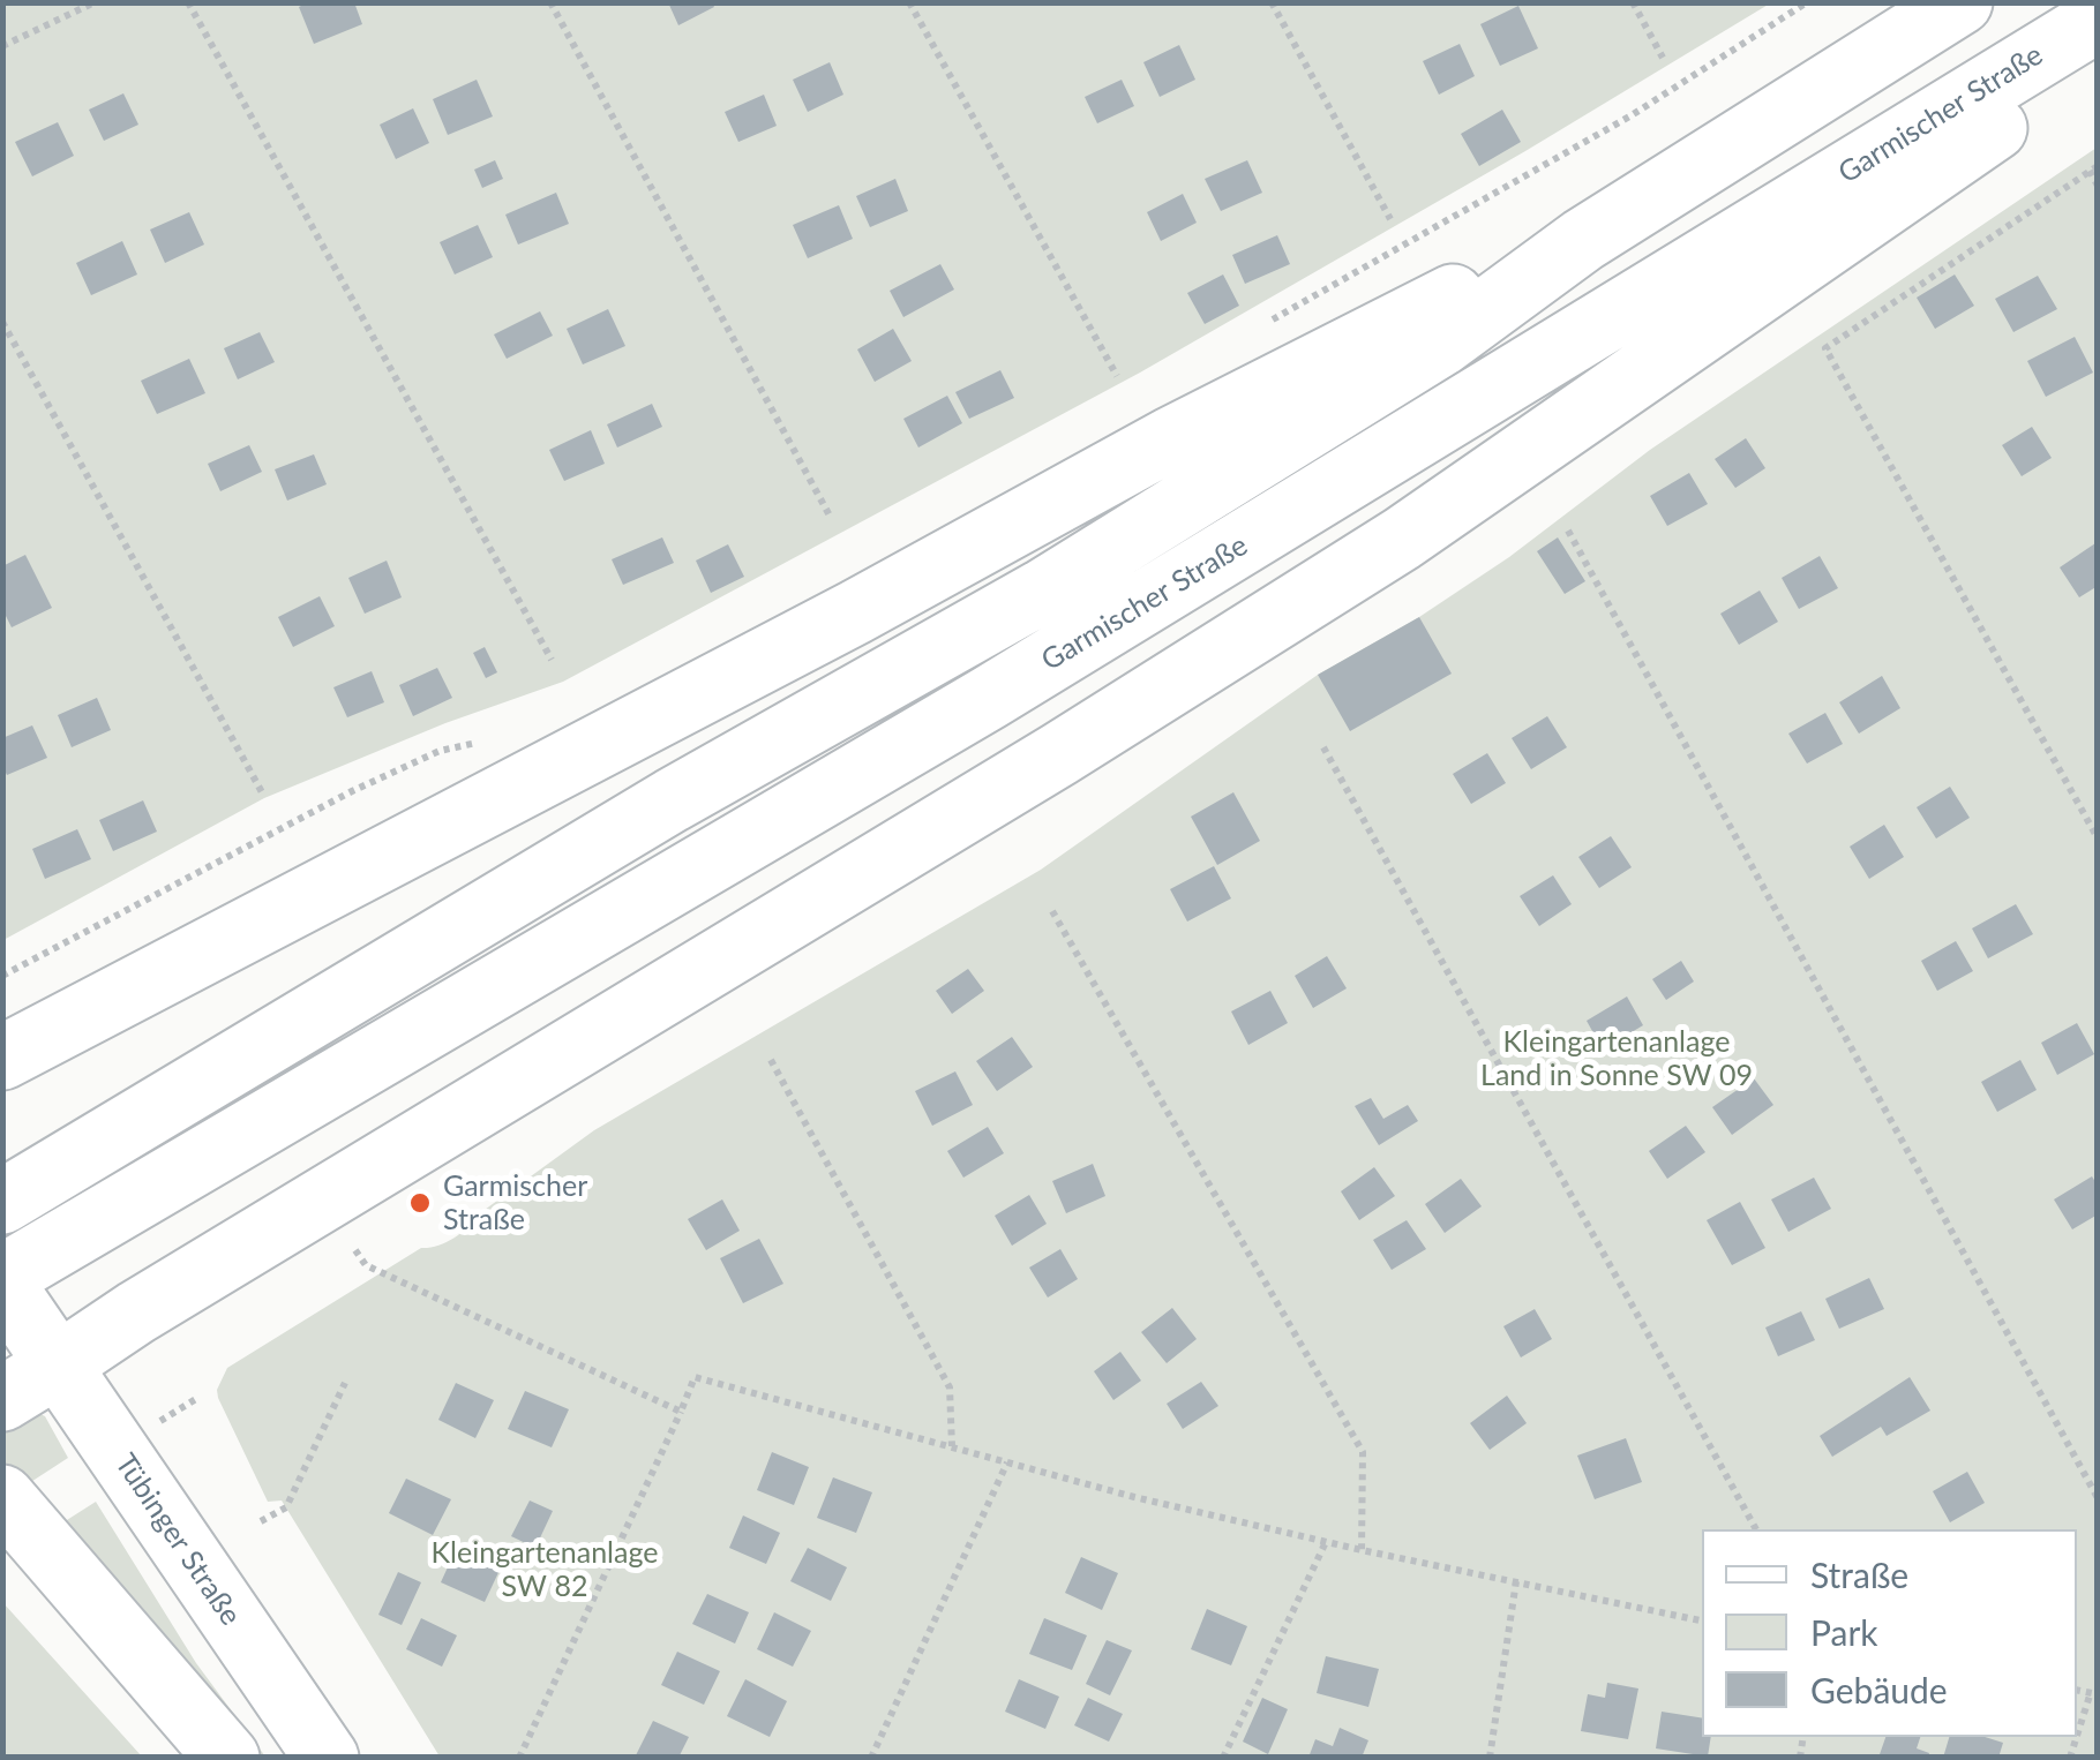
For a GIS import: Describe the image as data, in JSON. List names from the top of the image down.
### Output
{
  "streets": {
    "main road": ["Garmischer Straße", "Tübinger Straße"]
  },
  "crossings": [
    ["Garmischer Straße", "Tübinger Straße"]
  ],
  "parks": ["Kleingartenanlage Land in Sonne SW 09", "Kleingartenanlage SW 82"],
  "places": ["Garmischer Straße"],
  "legend": ["Straße", "Park", "Gebäude"]
}
